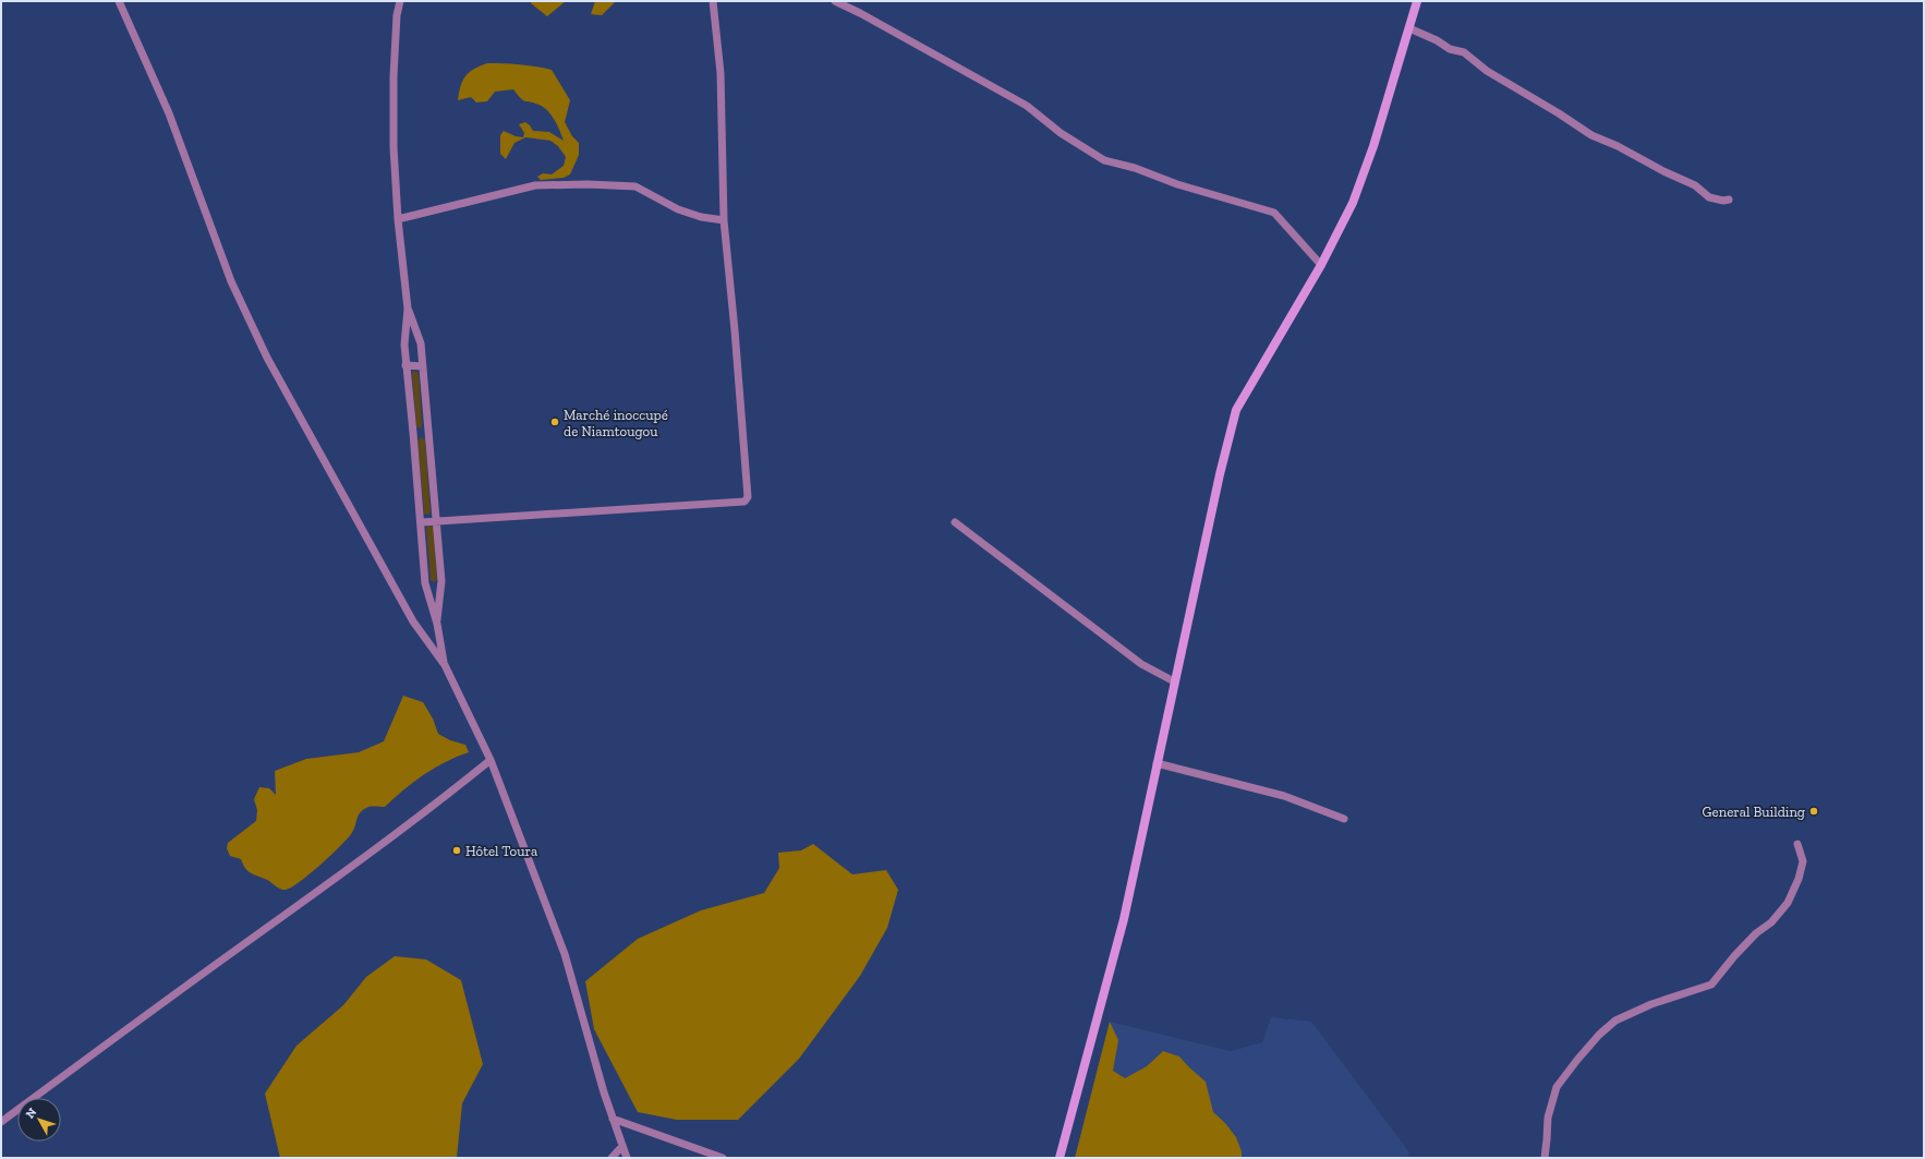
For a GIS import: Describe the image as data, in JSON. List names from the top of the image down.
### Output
{
  "places": ["Marché inoccupé de Niamtougou", "General Building", "Hôtel Toura"],
  "north": "top left"
}
